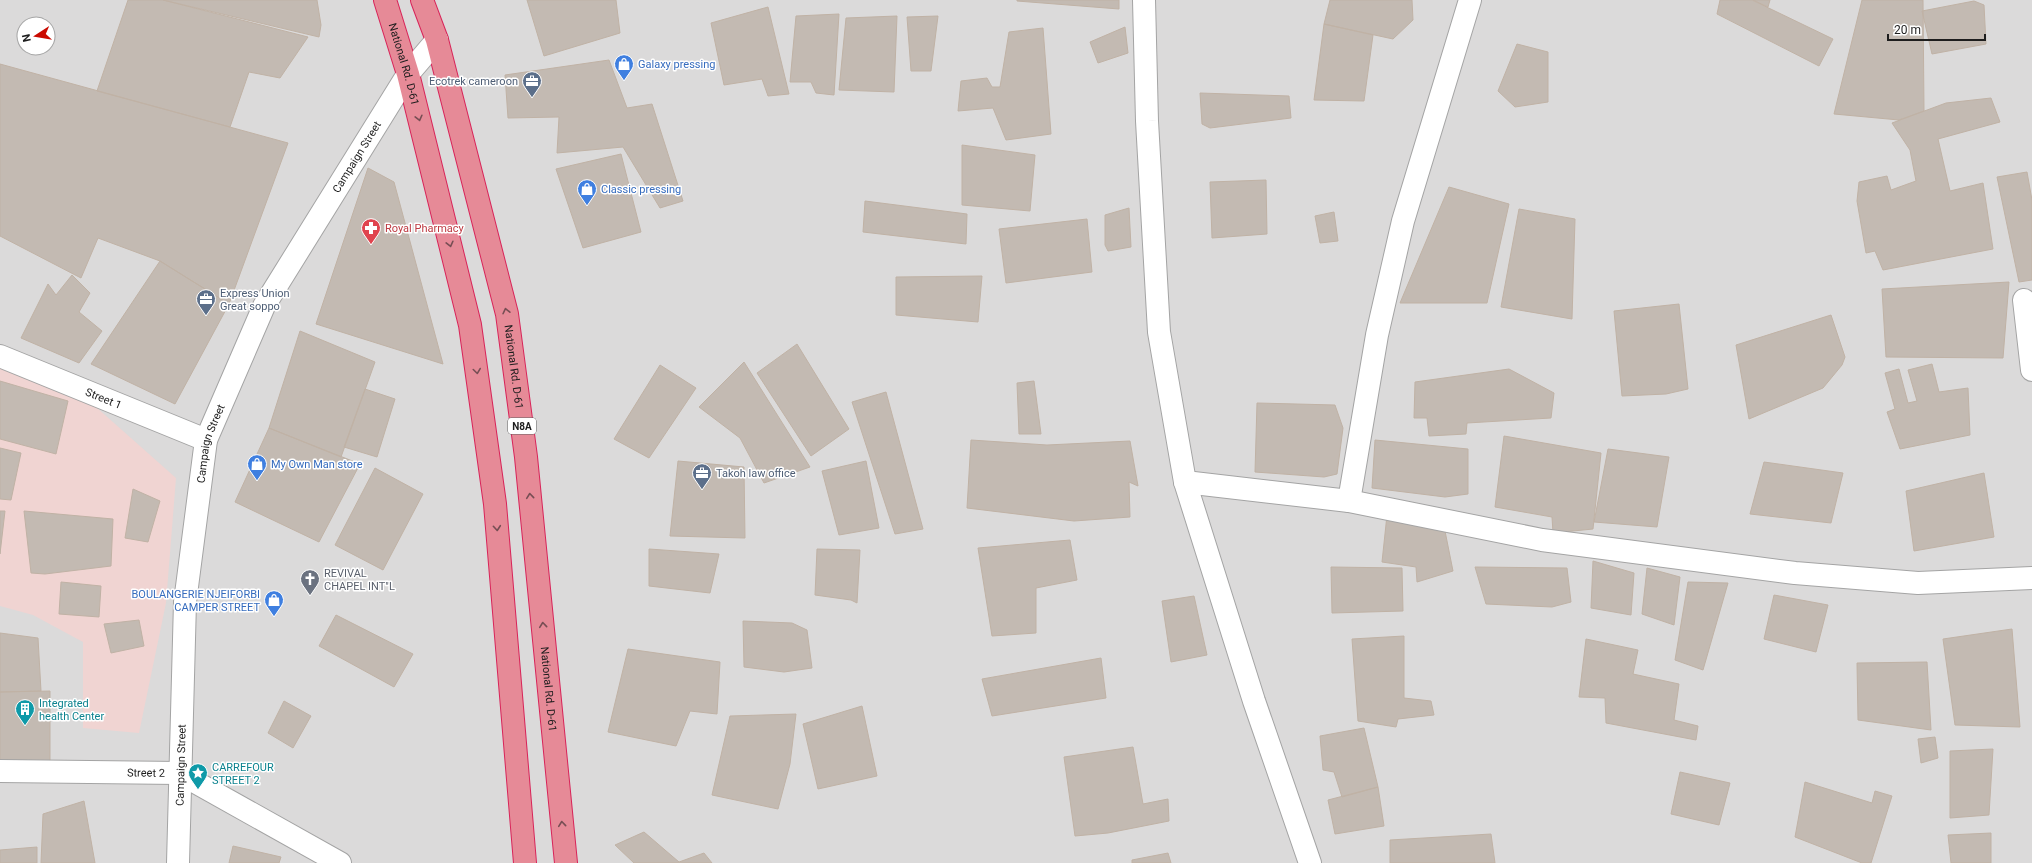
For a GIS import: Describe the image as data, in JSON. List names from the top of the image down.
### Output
{
  "streets": {
    "highway": ["National Rd. D-61", "N8A"],
    "street": ["Campaign Street", "Street 1", "Street 2"]
  },
  "crossings": [
    ["National Rd. D-61", "Campaign Street"],
    ["Campaign Street", "Street 1"],
    ["Campaign Street", "Street 2"]
  ],
  "places": {
    "shop": [
      "Galaxy pressing",
      "Classic pressing",
      "My Own Man store",
      "BOULANGERIE NJEIFORBI CAMPER STREET"
    ],
    "office": ["Ecotrek cameroon", "Express Union Great soppo", "Takoh law office"],
    "pharmacy": ["Royal Pharmacy"],
    "church": ["REVIVAL CHAPEL INT\"L"],
    "building": ["Integrated health Center"],
    "place": ["CARREFOUR STREET 2"]
  },
  "scale_bar": "20 m",
  "north": "left"
}
